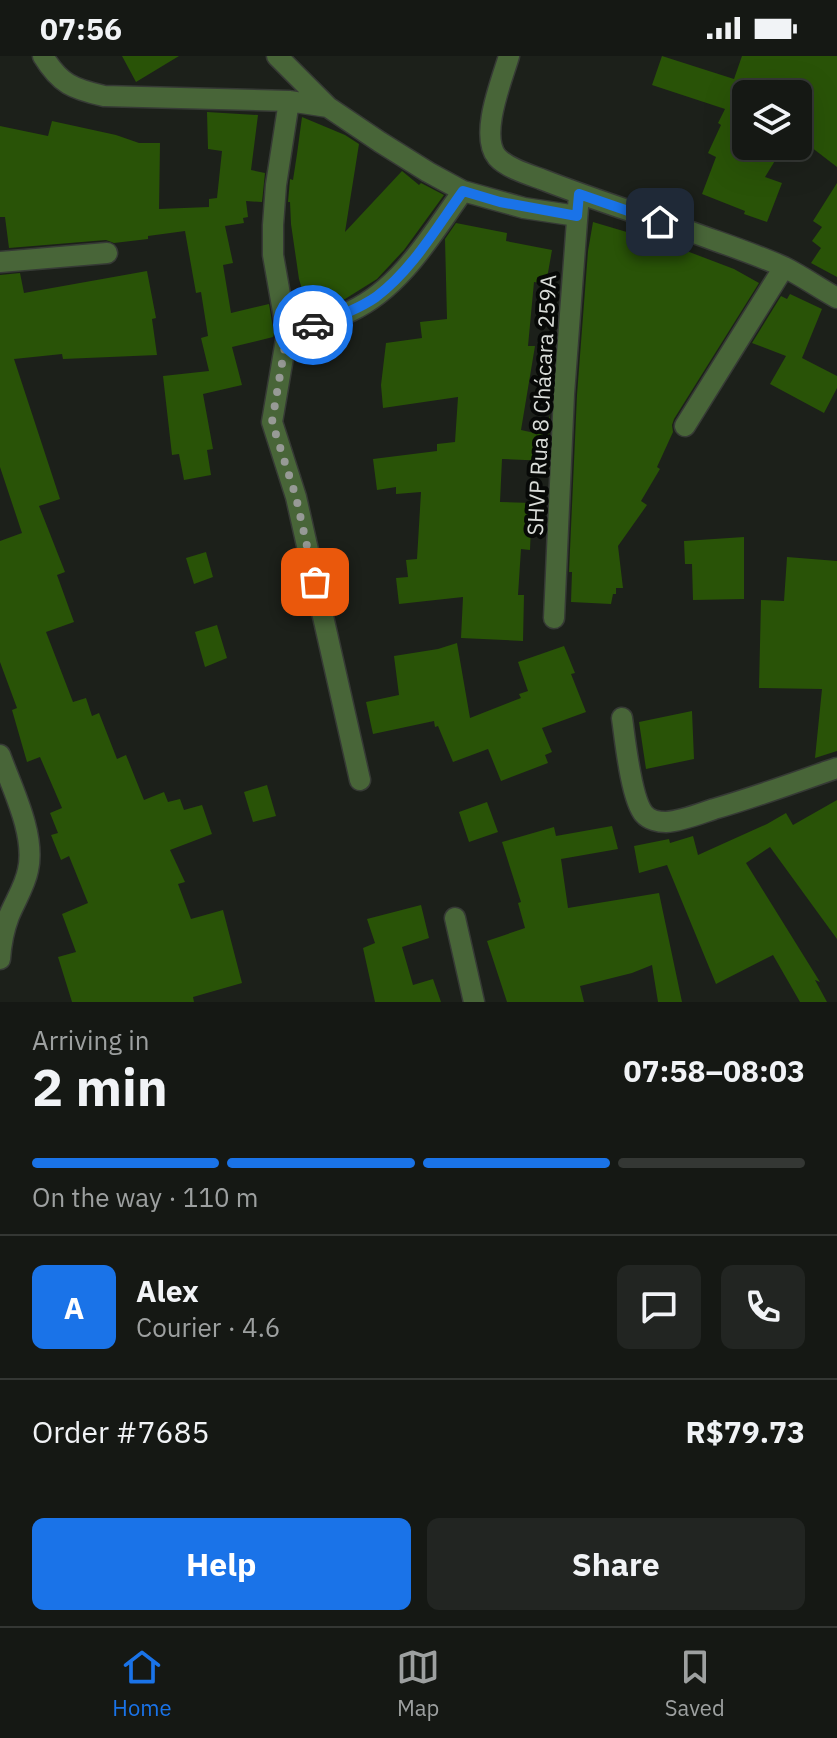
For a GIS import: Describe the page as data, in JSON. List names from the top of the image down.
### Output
{
  "streets": {
    "street": ["SHVP Rua 8 Chácara 259A"]
  },
  "page": {
    "status": "07:56",
    "heading": ["2 min", "Arriving in", "07:58–08:03"],
    "panel": [
      "Alex",
      "Courier · 4.6",
      "Order #7685",
      "R$79.73"
    ],
    "bar": "On the way · 110 m",
    "round": "A",
    "buttons": ["Help", "Share"],
    "tabs": ["Home", "Map", "Saved"]
  }
}
